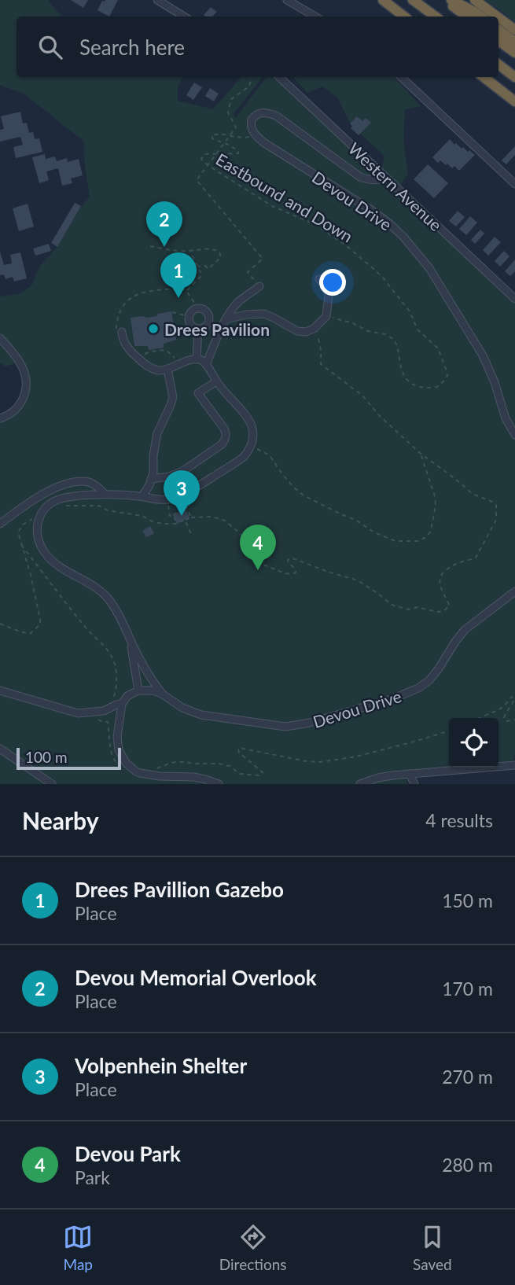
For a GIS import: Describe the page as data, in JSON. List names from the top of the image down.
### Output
{
  "streets": {
    "street": ["Western Avenue", "Devou Drive"],
    "path": ["Eastbound and Down"]
  },
  "crossings": [
    ["Western Avenue", "Devou Drive"],
    ["Eastbound and Down", "Devou Drive"]
  ],
  "places": ["Drees Pavilion"],
  "scale_bar": "100 m",
  "page": {
    "search": "Search here",
    "pins": [
      "2",
      "1",
      "3",
      "4"
    ],
    "scale": "100 m",
    "heading": ["Nearby", "4 results"],
    "list": [
      {
        "mark": "1",
        "name": "Drees Pavillion Gazebo",
        "note": "Place",
        "value": "150 m"
      },
      {
        "mark": "2",
        "name": "Devou Memorial Overlook",
        "note": "Place",
        "value": "170 m"
      },
      {
        "mark": "3",
        "name": "Volpenhein Shelter",
        "note": "Place",
        "value": "270 m"
      },
      {
        "mark": "4",
        "name": "Devou Park",
        "note": "Park",
        "value": "280 m"
      }
    ],
    "nav": ["Map", "Directions", "Saved"]
  }
}
